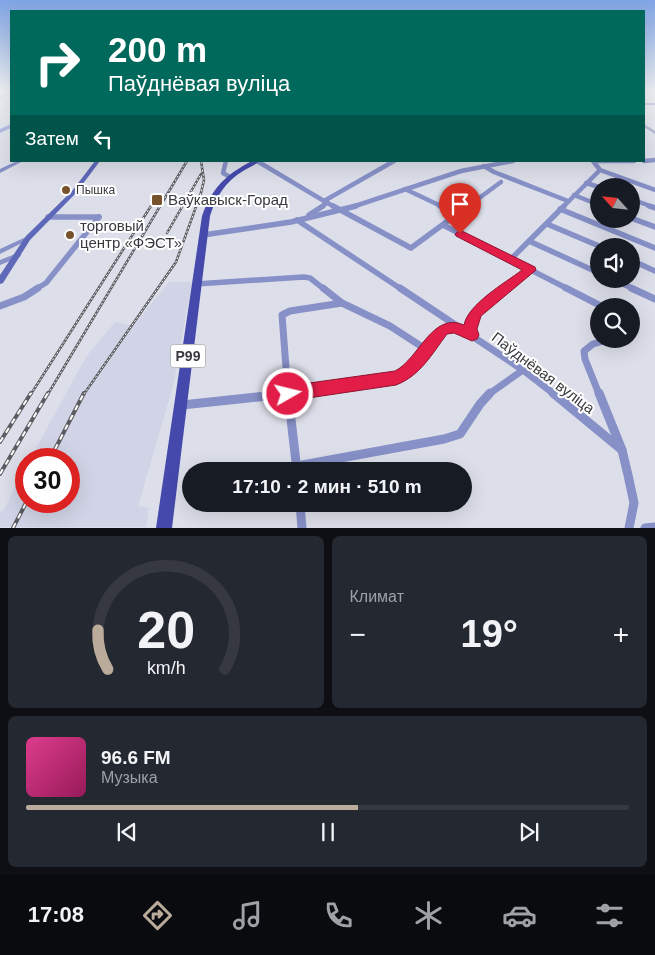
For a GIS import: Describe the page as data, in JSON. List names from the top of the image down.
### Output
{
  "streets": {
    "main road": ["Р99"],
    "street": ["Паўднёвая вуліца"]
  },
  "places": {
    "other": ["Пышка", "торговый центр «ФЭСТ»"],
    "transit": ["Ваўкавыск-Горад"]
  },
  "north": "top left",
  "page": {
    "turn": ["200 m", "Паўднёвая вуліца"],
    "then": "Затем",
    "limit": "30",
    "trip": "17:10 · 2 мин · 510 m",
    "tile": "Климат",
    "heat": ["−", "19°", "+"],
    "song": ["96.6 FM", "Музыка"],
    "tabs": "17:08",
    "gauge": ["20", "km/h"]
  }
}
